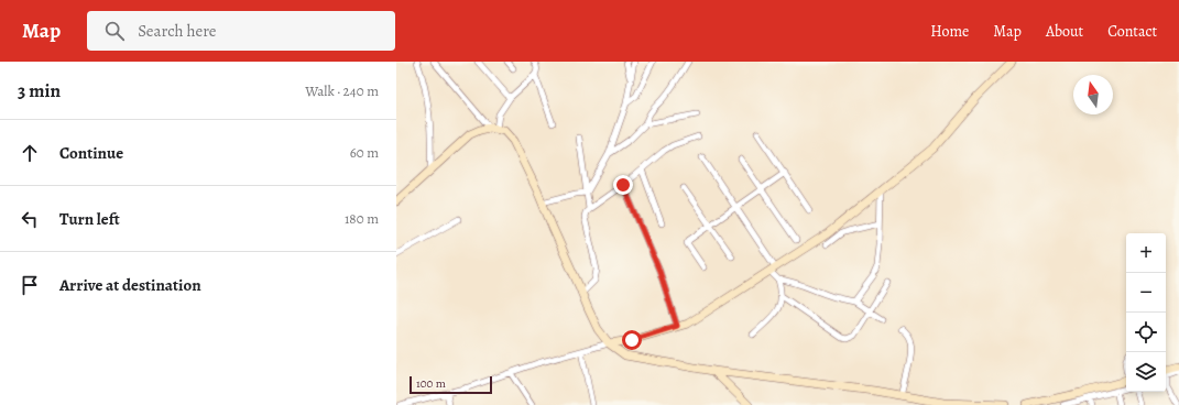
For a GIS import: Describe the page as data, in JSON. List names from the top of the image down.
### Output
{
  "scale_bar": "100 m",
  "north": "top",
  "page": {
    "header": "Map",
    "search": "Search here",
    "nav": [
      "Home",
      "Map",
      "About",
      "Contact"
    ],
    "heading": ["3 min", "Walk · 240 m"],
    "list": [
      ["Continue", "60 m"],
      ["Turn left", "180 m"],
      "Arrive at destination"
    ],
    "map_buttons": ["+", "−"],
    "scale": "100 m"
  }
}
